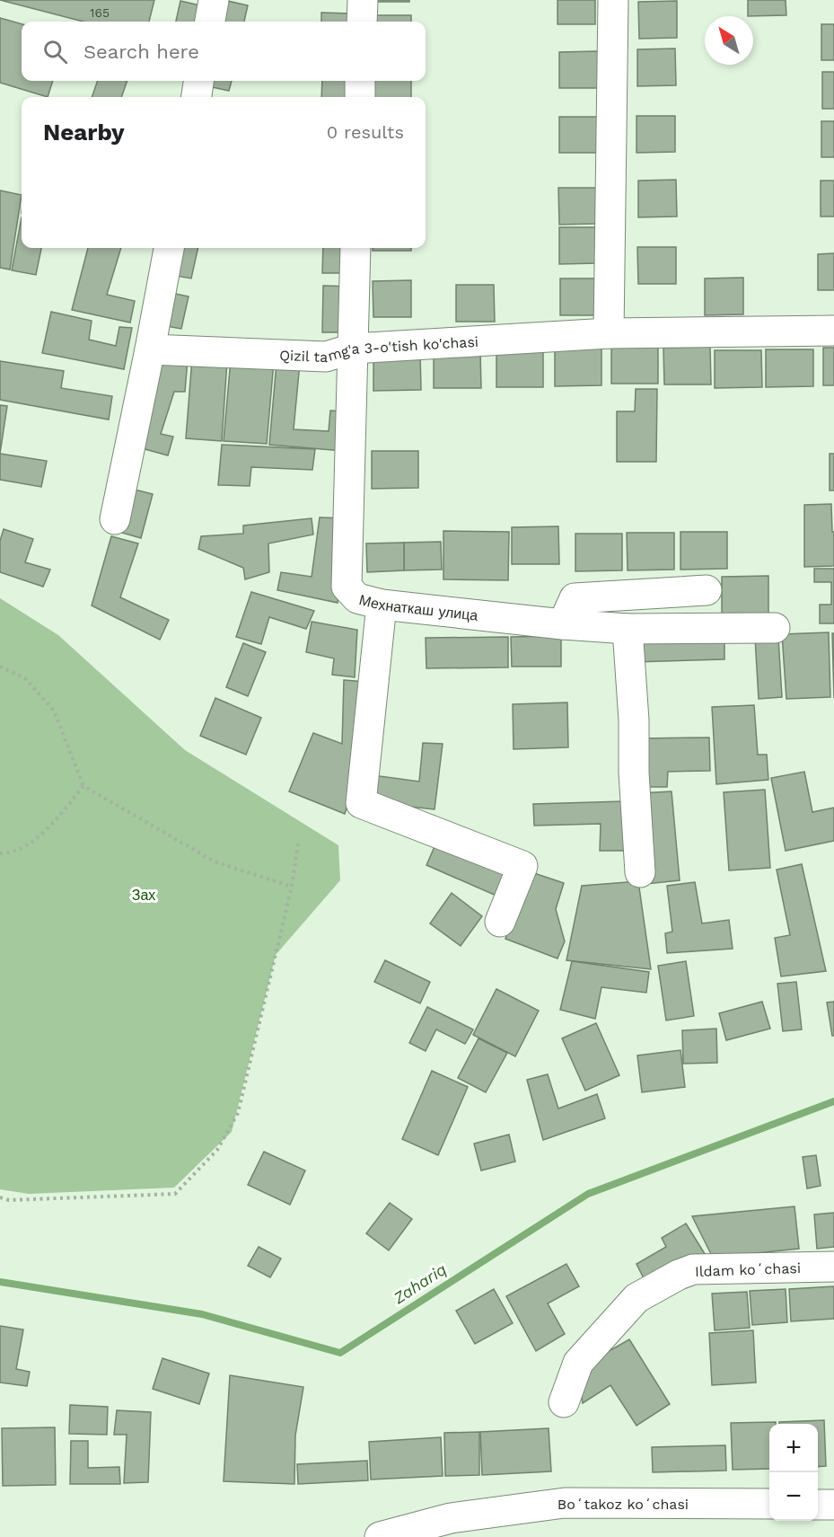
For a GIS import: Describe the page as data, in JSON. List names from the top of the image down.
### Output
{
  "streets": {
    "street": [
      "Qizil tamg'a 3-o'tish ko'chasi",
      "Мехнаткаш улица",
      "Ildam koʻchasi",
      "Boʻtakoz koʻchasi"
    ]
  },
  "crossings": [
    ["Qizil tamg'a 3-o'tish ko'chasi", "Мехнаткаш улица"]
  ],
  "water": ["Zahariq"],
  "parks": ["Зах"],
  "house_numbers": ["165"],
  "north": "top left",
  "page": {
    "search": "Search here",
    "heading": ["Nearby", "0 results"],
    "map_buttons": ["+", "−"]
  }
}
